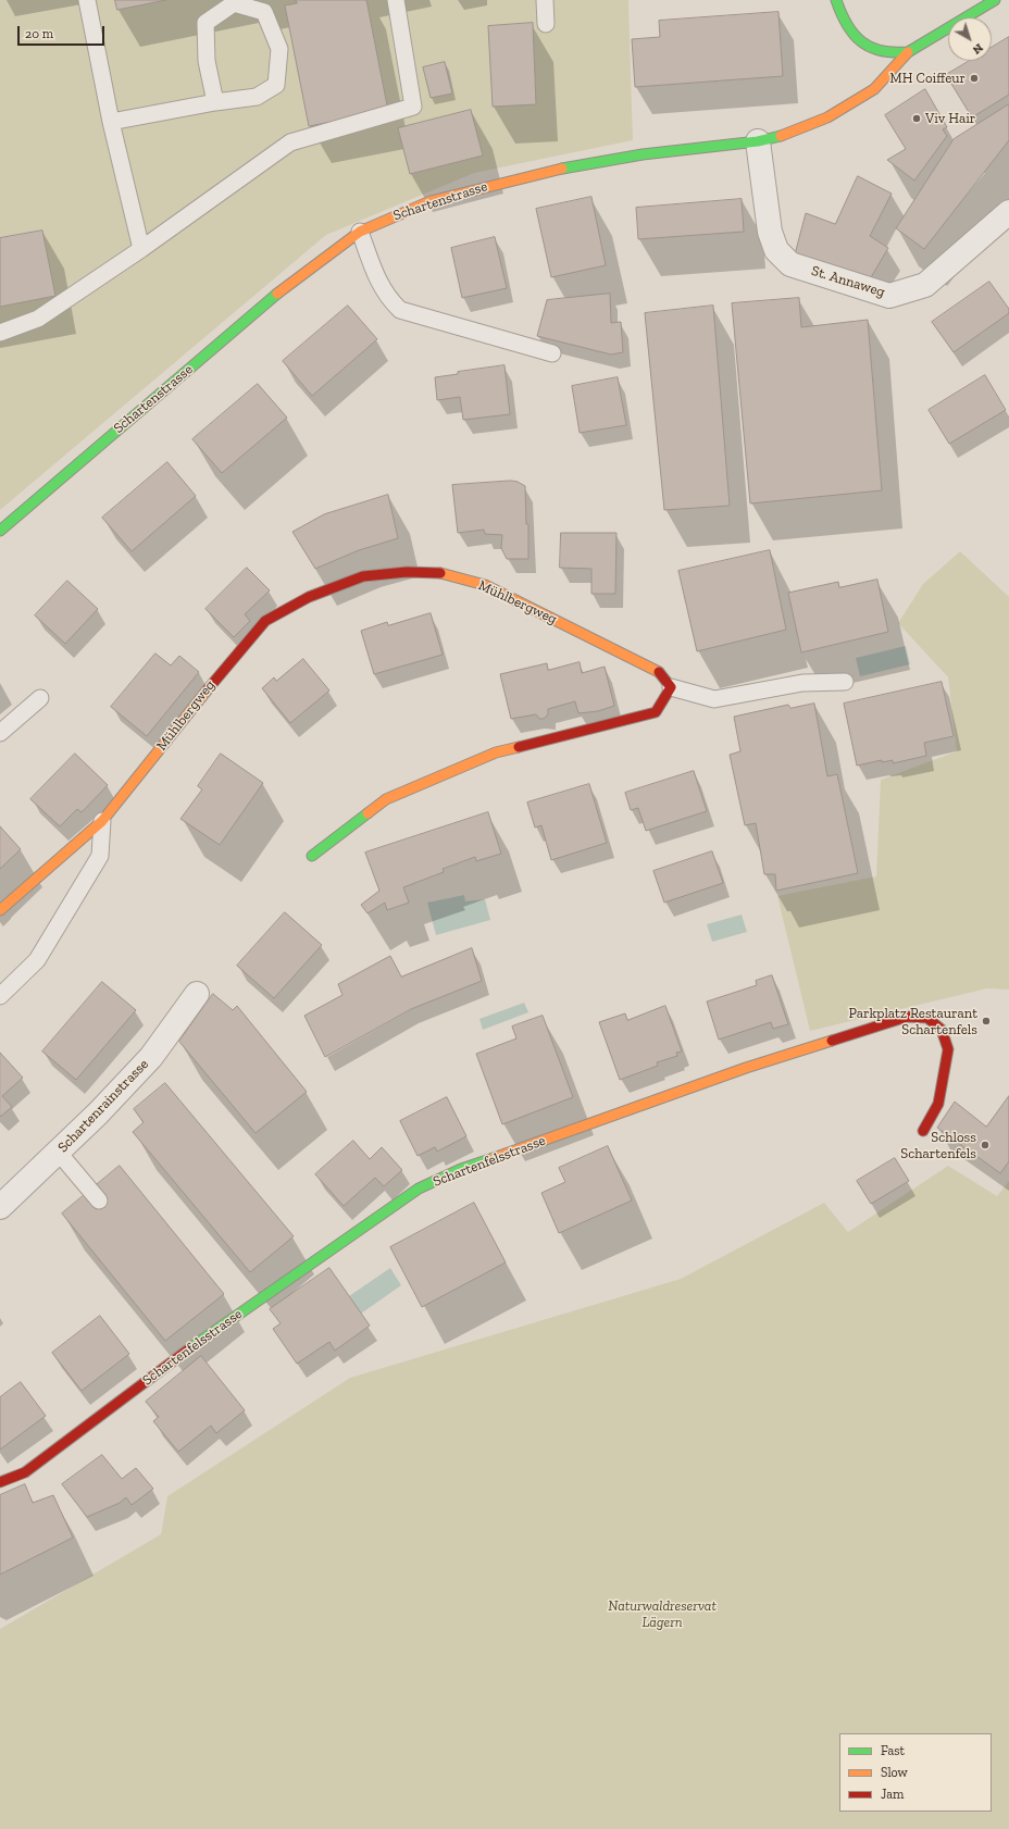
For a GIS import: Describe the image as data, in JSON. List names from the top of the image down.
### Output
{
  "streets": {
    "street": [
      "Schartenstrasse",
      "St. Annaweg",
      "Mühlbergweg",
      "Schartenrainstrasse",
      "Schartenfelsstrasse"
    ]
  },
  "crossings": [
    ["Schartenstrasse", "St. Annaweg"]
  ],
  "parks": ["Naturwaldreservat Lägern"],
  "places": [
    "MH Coiffeur",
    "Viv Hair",
    "Parkplatz Restaurant Schartenfels",
    "Schloss Schartenfels"
  ],
  "legend": ["Fast", "Slow", "Jam"],
  "scale_bar": "20 m",
  "north": "bottom right"
}
